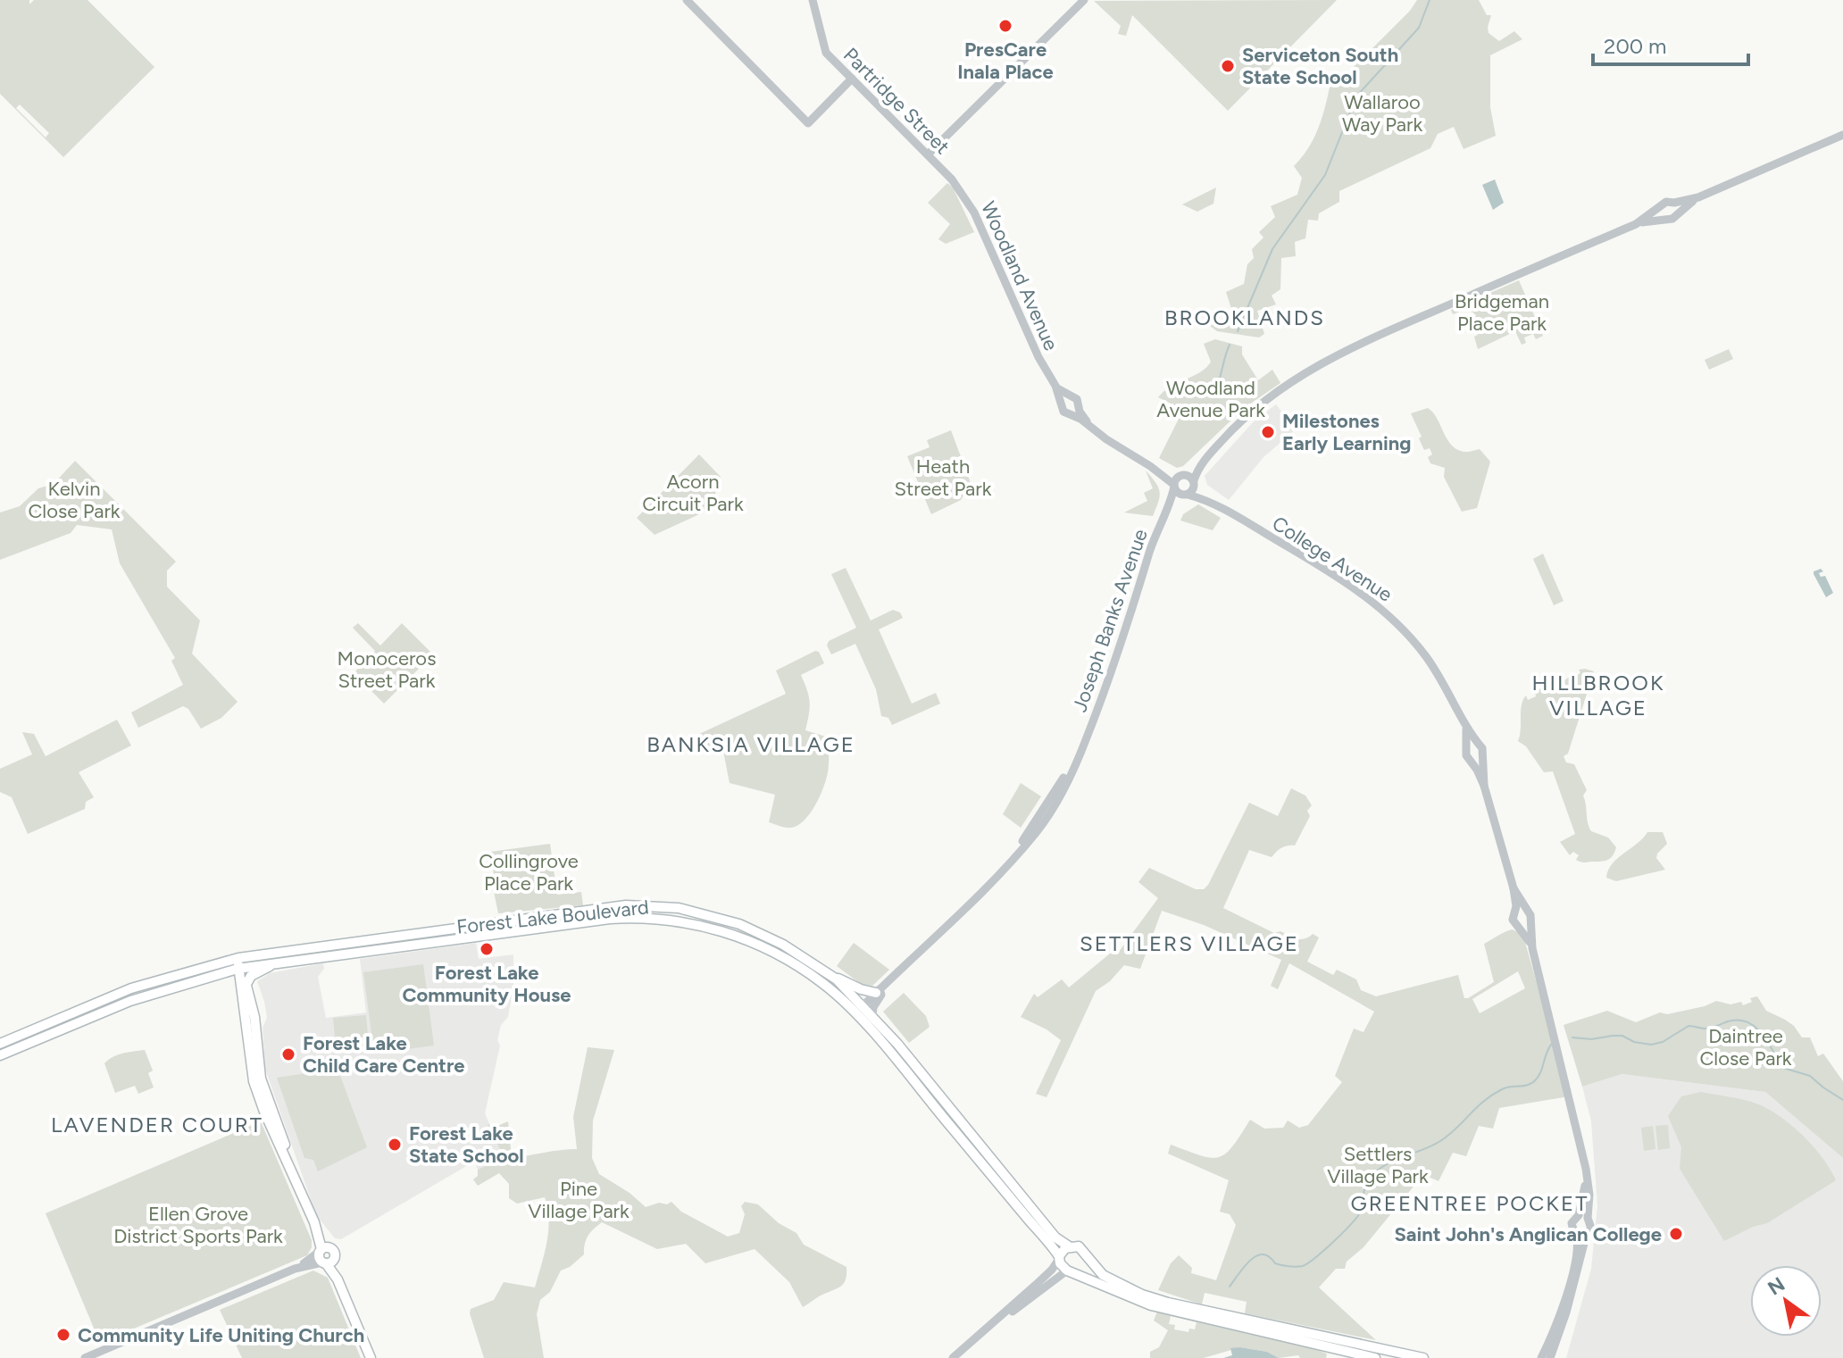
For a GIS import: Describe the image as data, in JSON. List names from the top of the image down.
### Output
{
  "streets": {
    "main road": ["Forest Lake Boulevard"],
    "street": [
      "Partridge Street",
      "Woodland Avenue",
      "College Avenue",
      "Joseph Banks Avenue"
    ]
  },
  "crossings": [
    ["Partridge Street", "Woodland Avenue"],
    ["Woodland Avenue", "College Avenue"],
    ["Woodland Avenue", "Joseph Banks Avenue"],
    ["College Avenue", "Joseph Banks Avenue"],
    ["Joseph Banks Avenue", "Forest Lake Boulevard"]
  ],
  "districts": [
    "BROOKLANDS",
    "HILLBROOK VILLAGE",
    "BANKSIA VILLAGE",
    "SETTLERS VILLAGE",
    "LAVENDER COURT",
    "GREENTREE POCKET"
  ],
  "parks": [
    "Wallaroo Way Park",
    "Bridgeman Place Park",
    "Woodland Avenue Park",
    "Heath Street Park",
    "Acorn Circuit Park",
    "Kelvin Close Park",
    "Monoceros Street Park",
    "Collingrove Place Park",
    "Daintree Close Park",
    "Settlers Village Park",
    "Pine Village Park",
    "Ellen Grove District Sports Park"
  ],
  "places": [
    "PresCare Inala Place",
    "Serviceton South State School",
    "Milestones Early Learning",
    "Forest Lake Community House",
    "Forest Lake Child Care Centre",
    "Forest Lake State School",
    "Saint John's Anglican College",
    "Community Life Uniting Church"
  ],
  "scale_bar": "200 m",
  "north": "top left"
}
